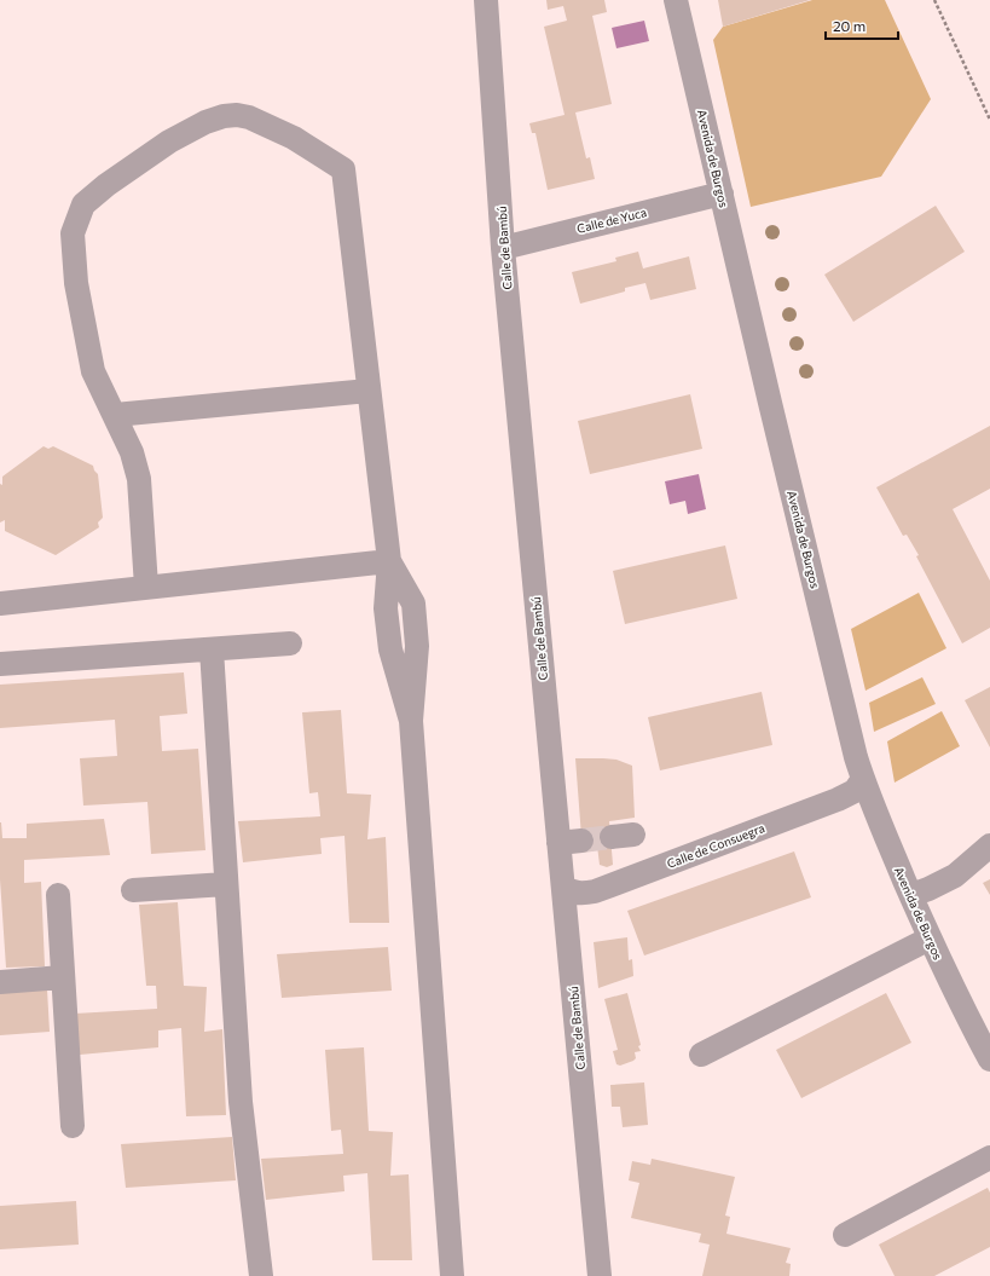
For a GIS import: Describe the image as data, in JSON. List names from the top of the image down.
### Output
{
  "streets": {
    "street": [
      "Avenida de Burgos",
      "Calle de Yuca",
      "Calle de Bambú",
      "Calle de Consuegra"
    ]
  },
  "crossings": [
    ["Avenida de Burgos", "Calle de Yuca"],
    ["Avenida de Burgos", "Calle de Consuegra"],
    ["Calle de Yuca", "Calle de Bambú"],
    ["Calle de Bambú", "Calle de Consuegra"]
  ],
  "scale_bar": "20 m"
}
